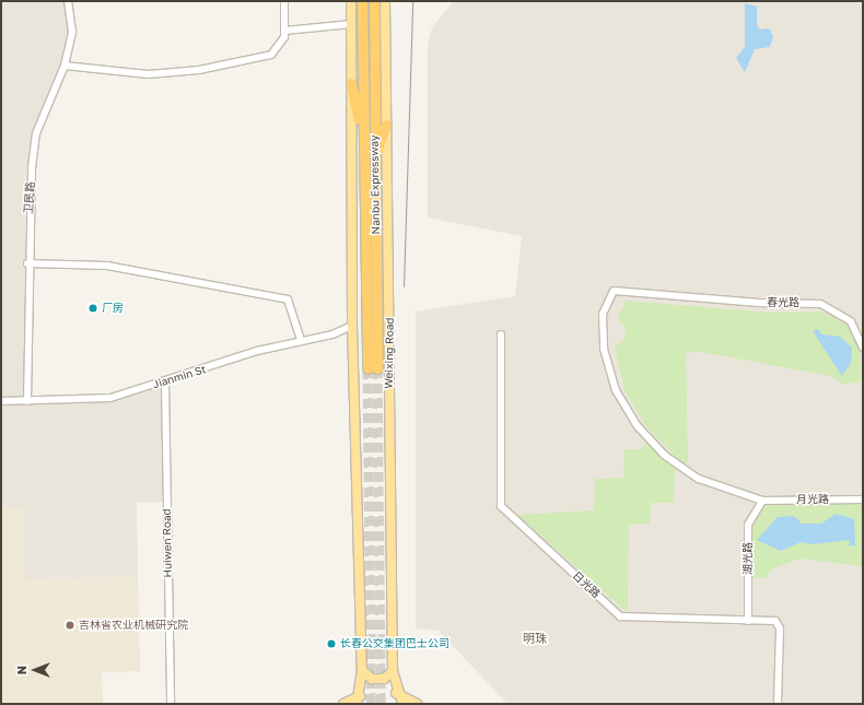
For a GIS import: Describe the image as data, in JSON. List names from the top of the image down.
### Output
{
  "streets": {
    "highway": ["Nanbu Expressway"],
    "main road": ["Weixing Road"],
    "street": [
      "卫民路",
      "春光路",
      "Jianmin St",
      "月光路",
      "Huiwen Road",
      "湖光路",
      "日光路"
    ]
  },
  "crossings": [
    ["卫民路", "Jianmin St"],
    ["春光路", "月光路"],
    ["春光路", "湖光路"],
    ["Jianmin St", "Huiwen Road"],
    ["月光路", "湖光路"],
    ["湖光路", "日光路"]
  ],
  "districts": ["明珠"],
  "places": ["厂房", "吉林省农业机械研究院", "长春公交集团巴士公司"],
  "north": "left"
}
